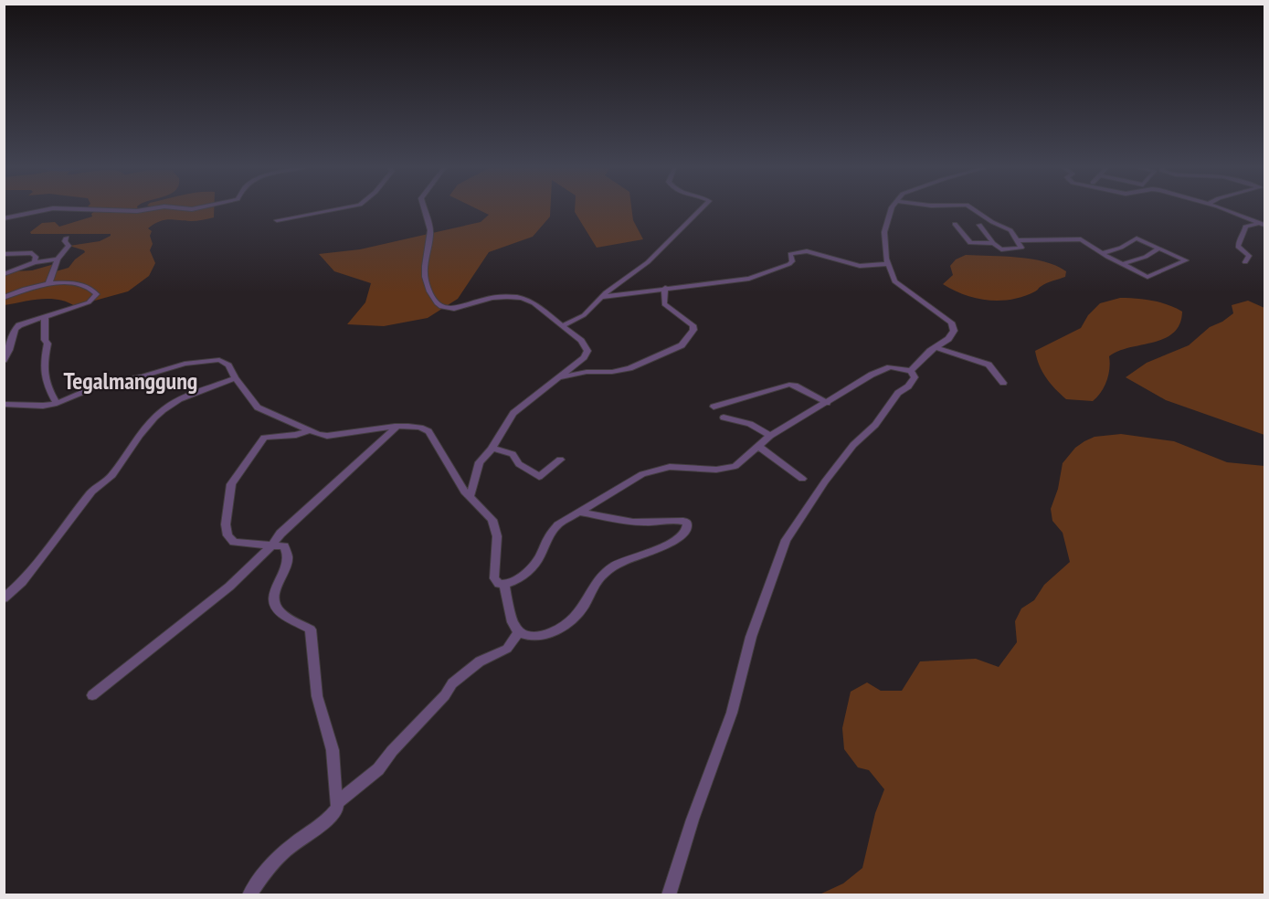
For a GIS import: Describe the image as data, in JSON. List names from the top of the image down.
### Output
{
  "districts": ["Tegalmanggung"]
}
